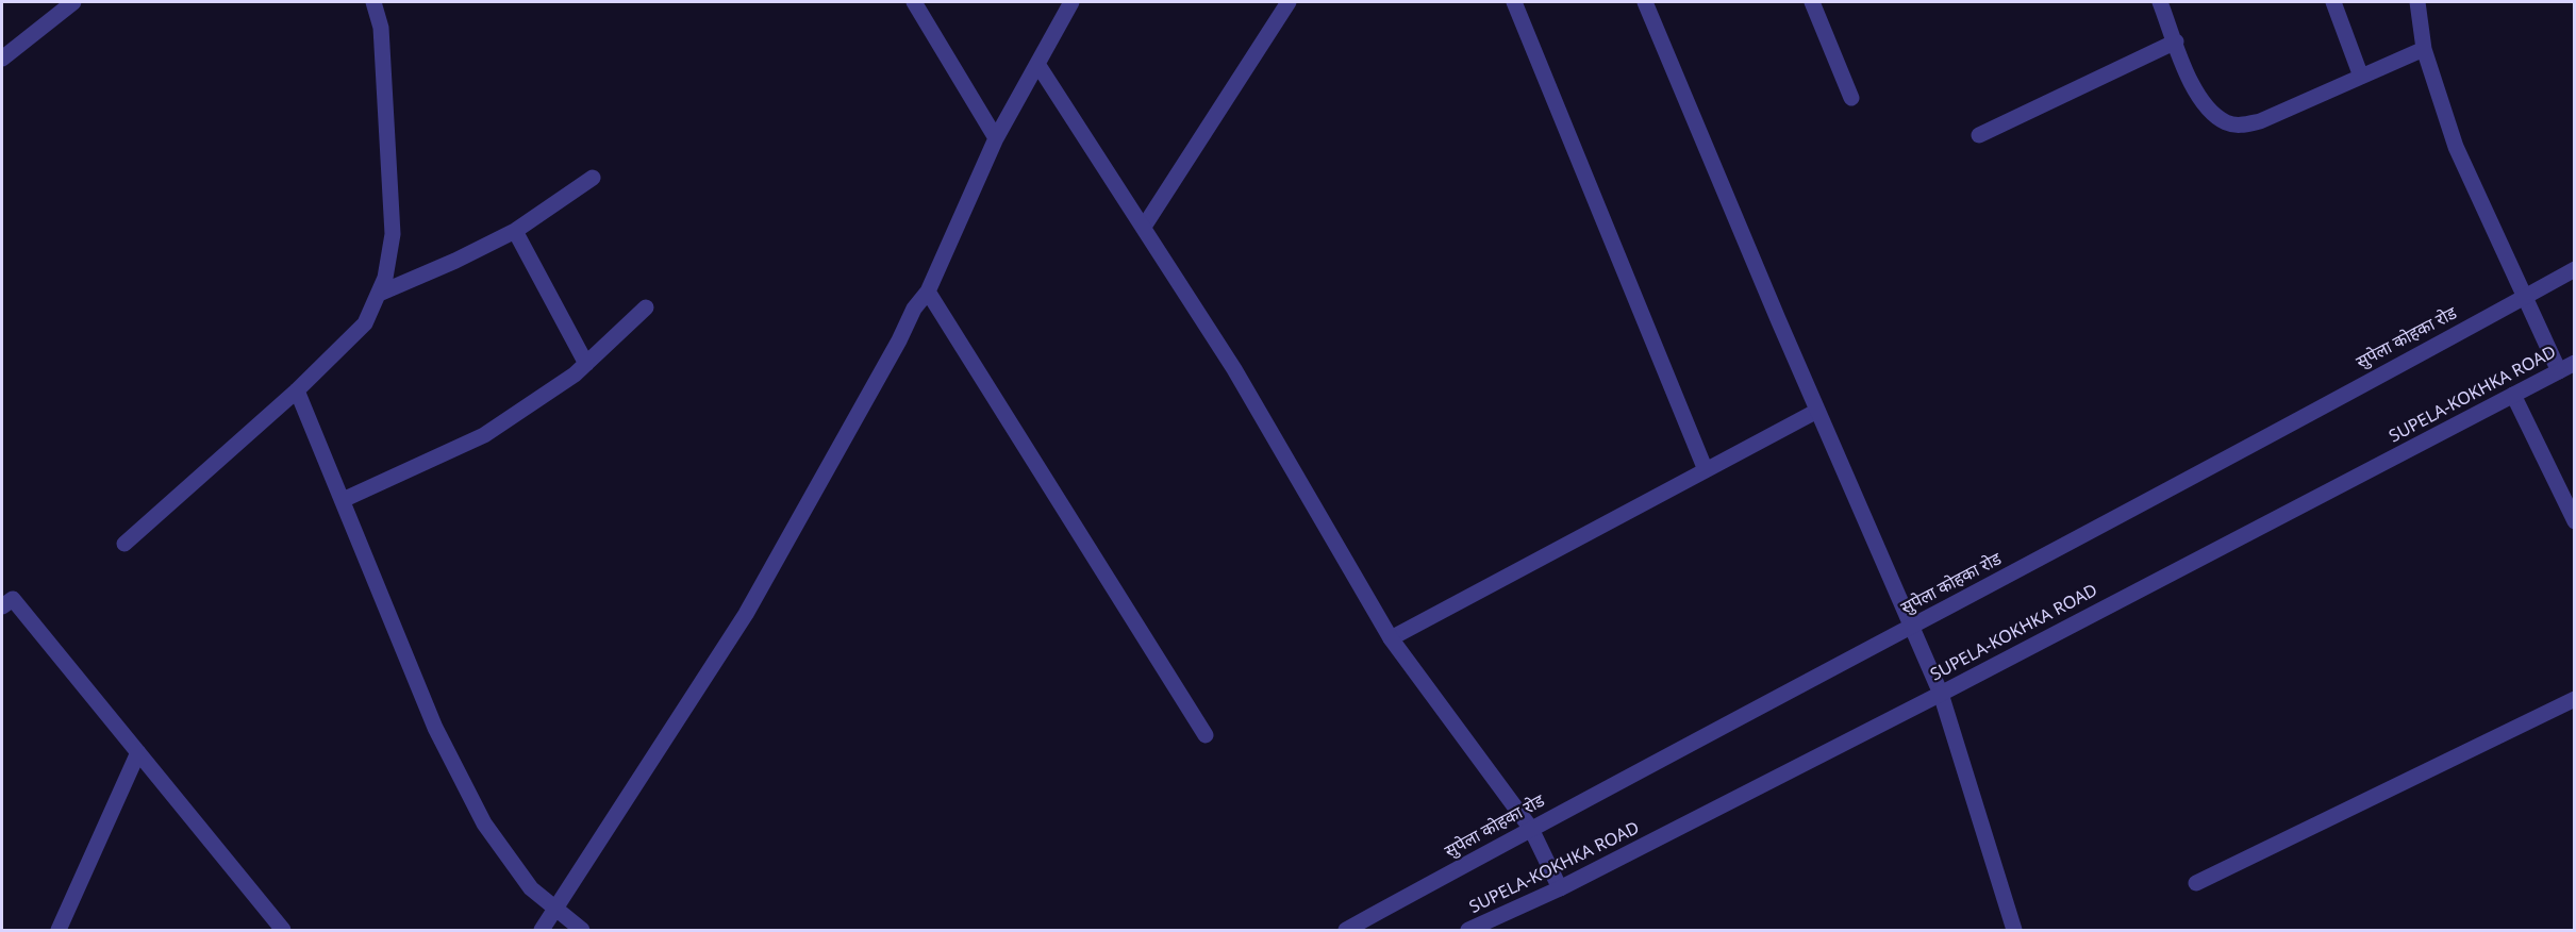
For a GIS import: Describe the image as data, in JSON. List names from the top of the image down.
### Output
{
  "streets": {
    "street": ["सुपेला कोहका रोड", "SUPELA-KOKHKA ROAD"]
  }
}
